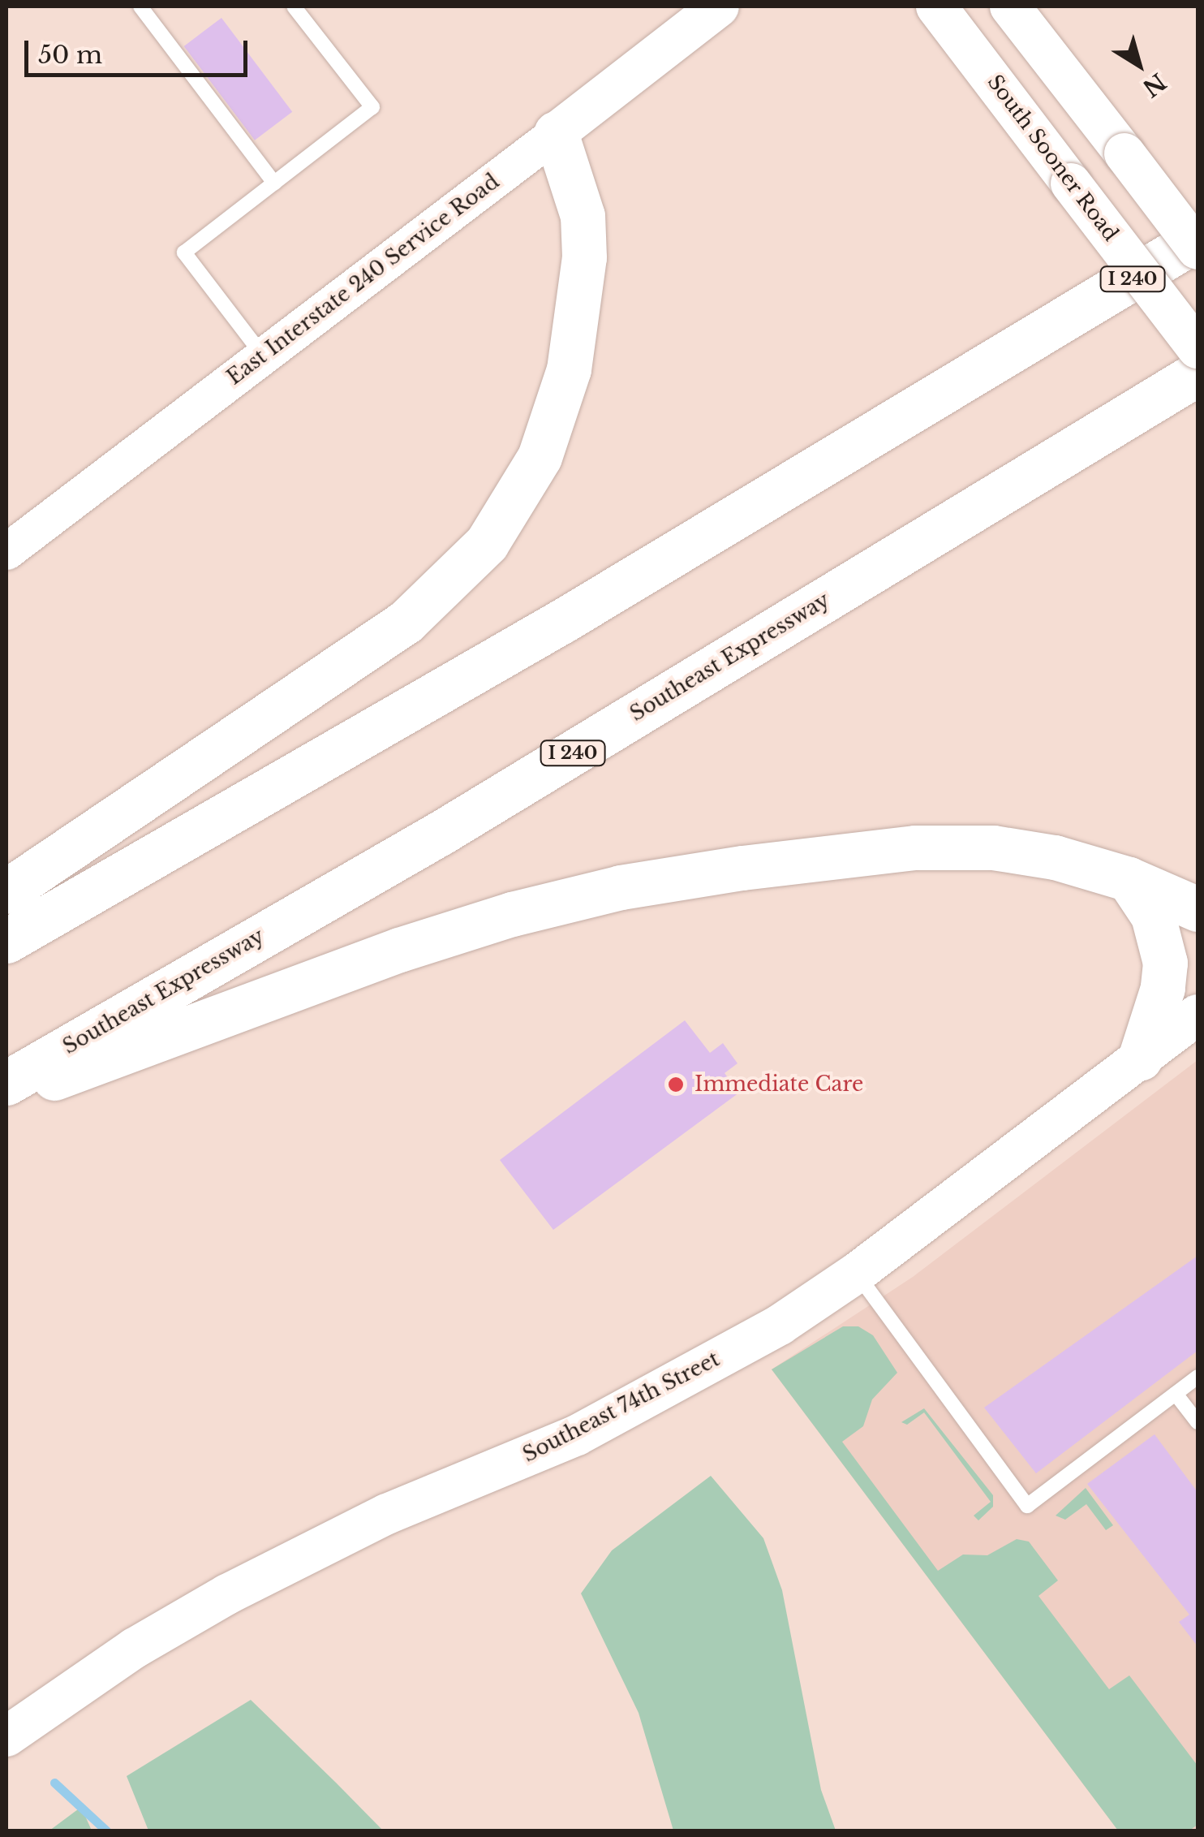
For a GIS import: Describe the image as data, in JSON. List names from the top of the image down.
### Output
{
  "streets": {
    "highway": ["I 240", "Southeast Expressway"],
    "main road": ["South Sooner Road", "East Interstate 240 Service Road", "Southeast 74th Street"]
  },
  "places": ["Immediate Care"],
  "scale_bar": "50 m",
  "north": "bottom right"
}
